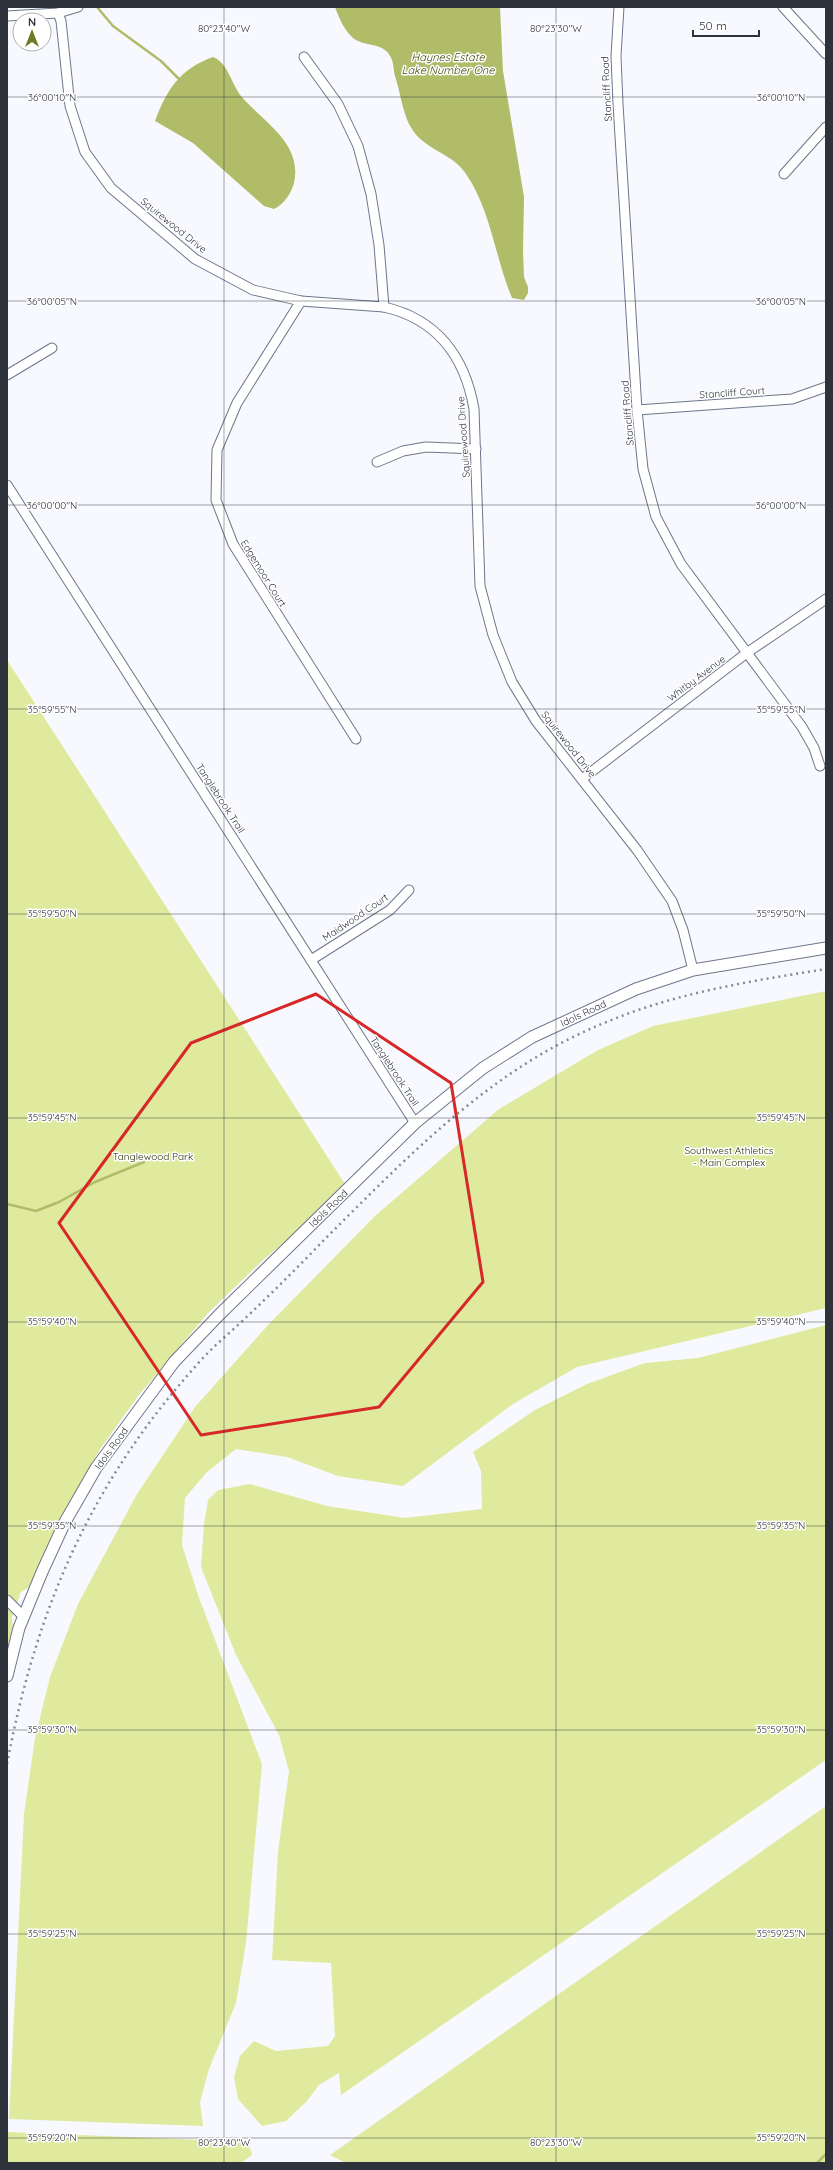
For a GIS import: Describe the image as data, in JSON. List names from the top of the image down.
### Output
{
  "streets": {
    "street": [
      "Stancliff Road",
      "Squirewood Drive",
      "Stancliff Court",
      "Edgemoor Court",
      "Whitby Avenue",
      "Tanglebrook Trail",
      "Maidwood Court",
      "Idols Road"
    ]
  },
  "crossings": [
    ["Stancliff Road", "Stancliff Court"],
    ["Stancliff Road", "Whitby Avenue"],
    ["Squirewood Drive", "Edgemoor Court"],
    ["Squirewood Drive", "Whitby Avenue"],
    ["Squirewood Drive", "Idols Road"],
    ["Tanglebrook Trail", "Maidwood Court"],
    ["Tanglebrook Trail", "Idols Road"]
  ],
  "water": ["Haynes Estate Lake Number One"],
  "parks": ["Southwest Athletics - Main Complex", "Tanglewood Park"],
  "scale_bar": "50 m",
  "north": "top",
  "coordinates": [
    "80°23'40\"W",
    "80°23'30\"W",
    "36°00'10\"N",
    "36°00'05\"N",
    "36°00'00\"N",
    "35°59'55\"N",
    "35°59'50\"N",
    "35°59'45\"N",
    "35°59'40\"N",
    "35°59'35\"N",
    "35°59'30\"N",
    "35°59'25\"N",
    "35°59'20\"N"
  ]
}
